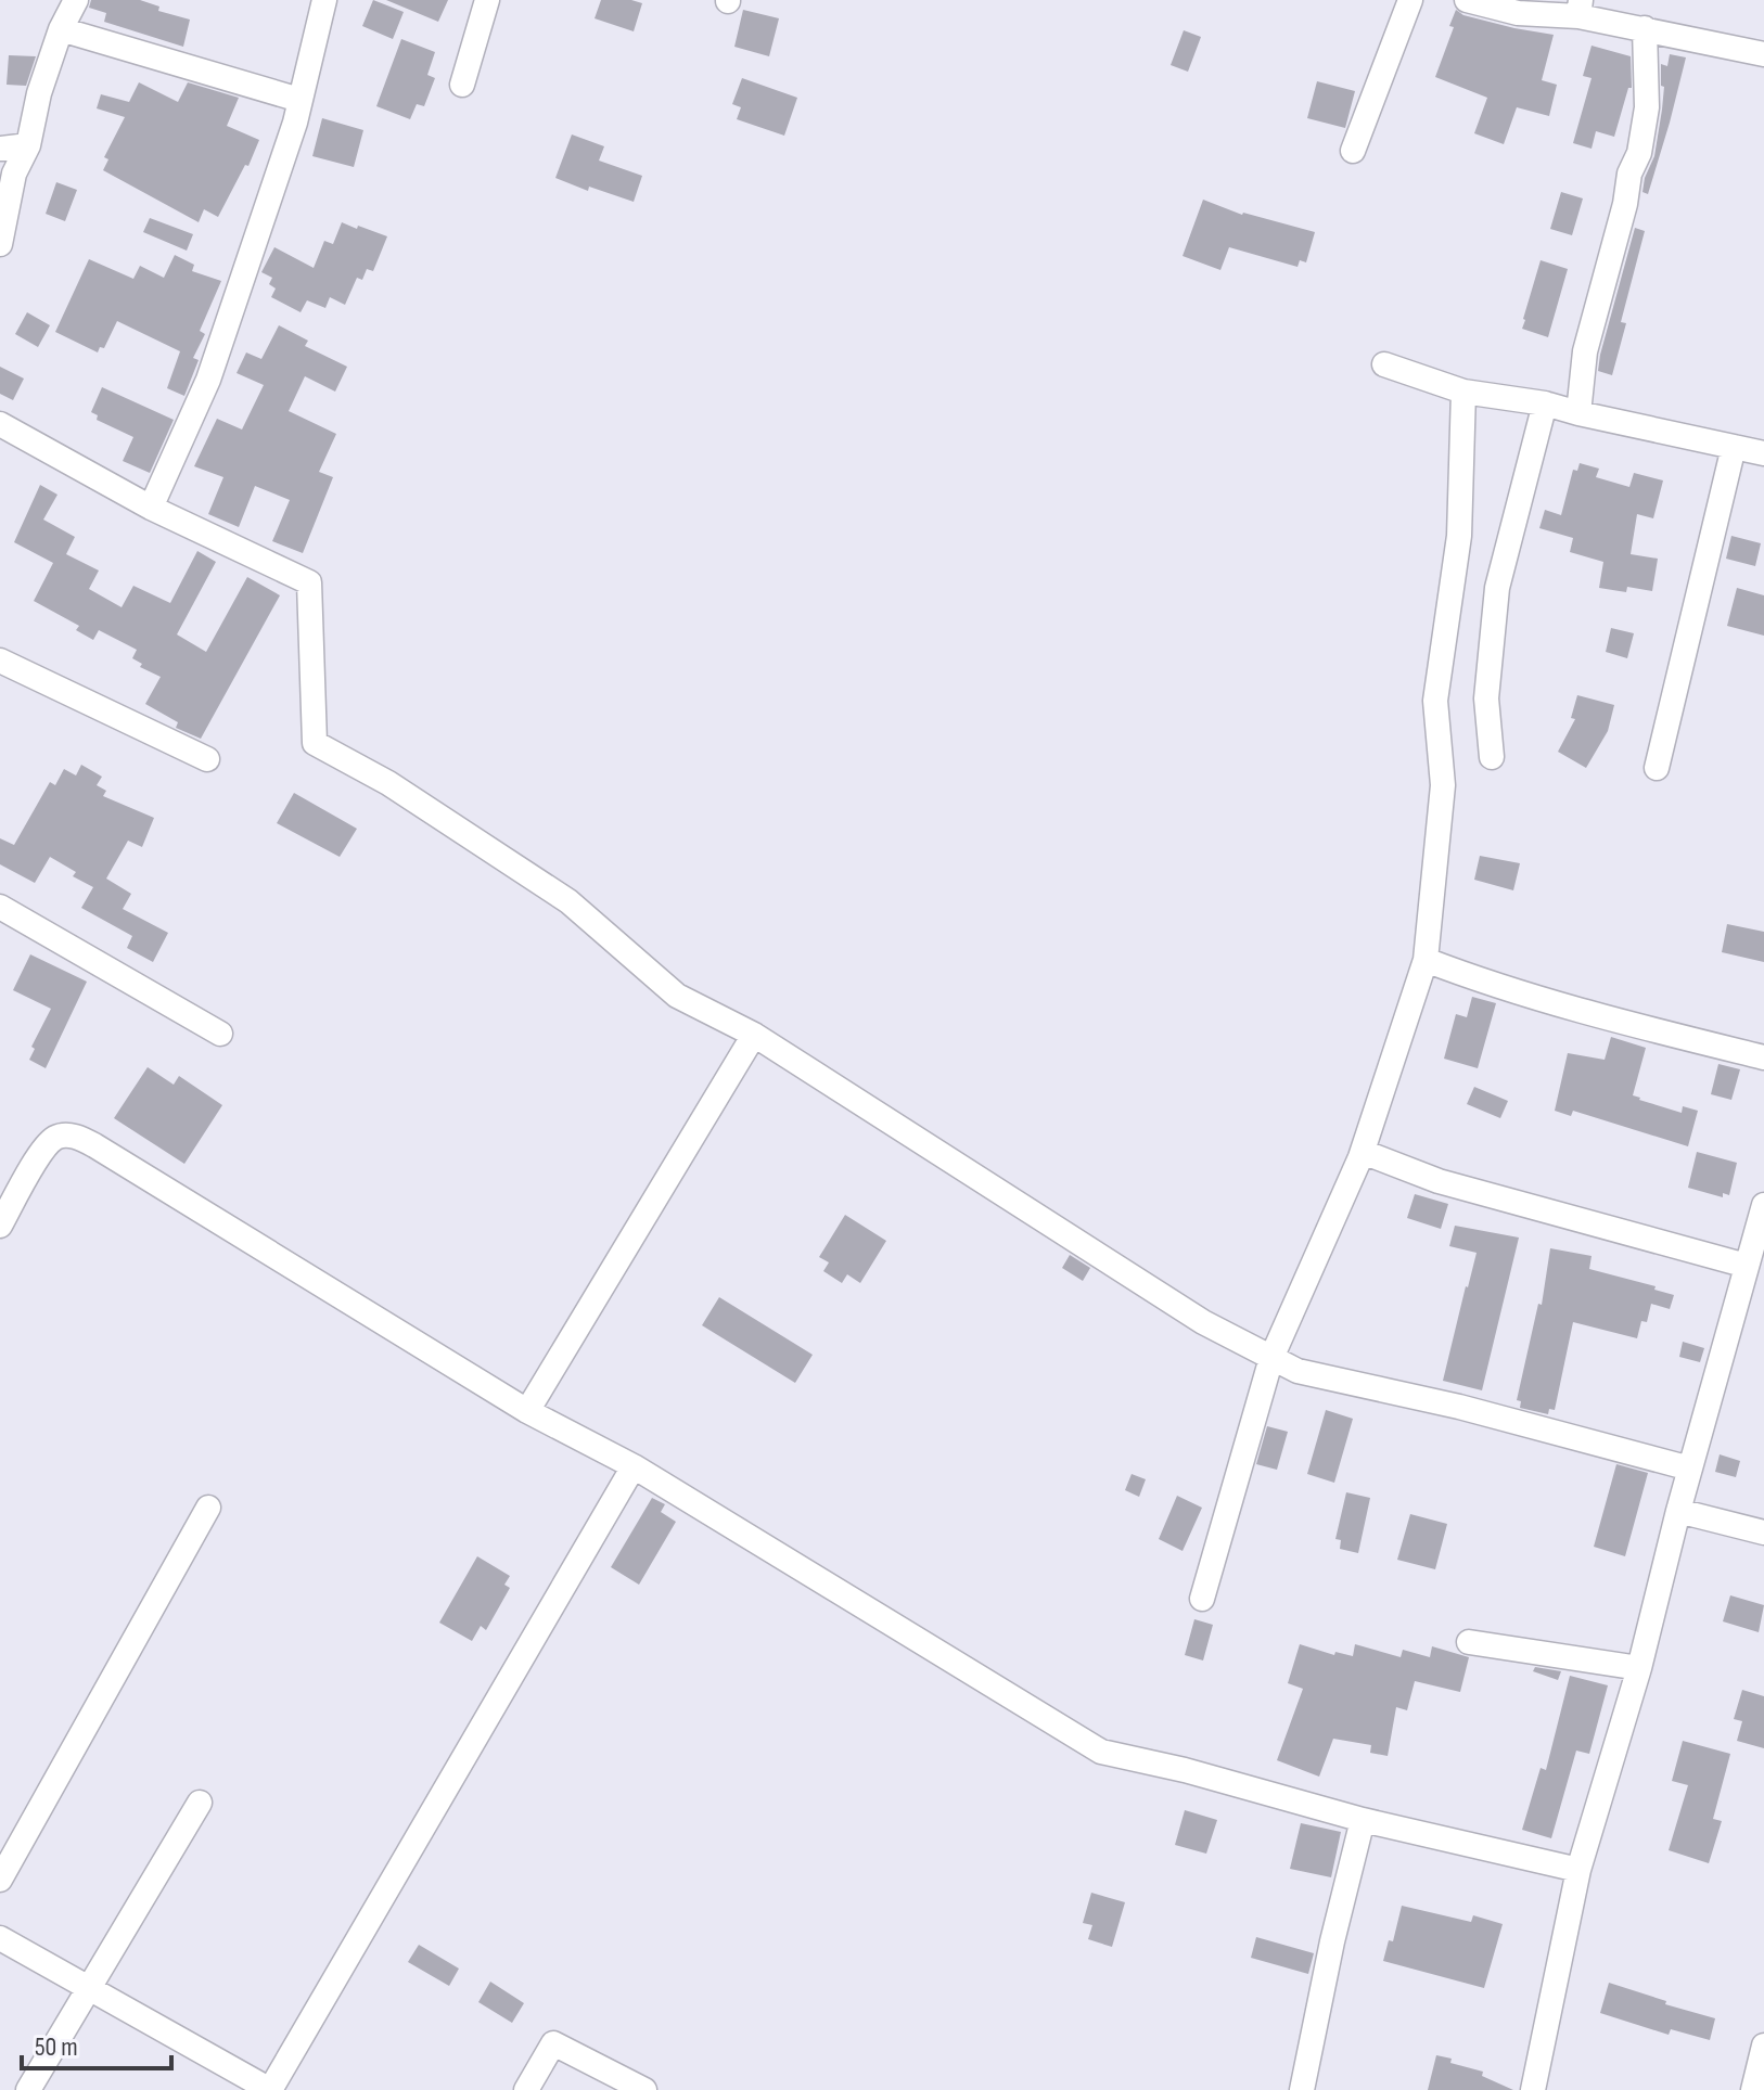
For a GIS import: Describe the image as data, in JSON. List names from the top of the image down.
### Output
{
  "scale_bar": "50 m"
}
